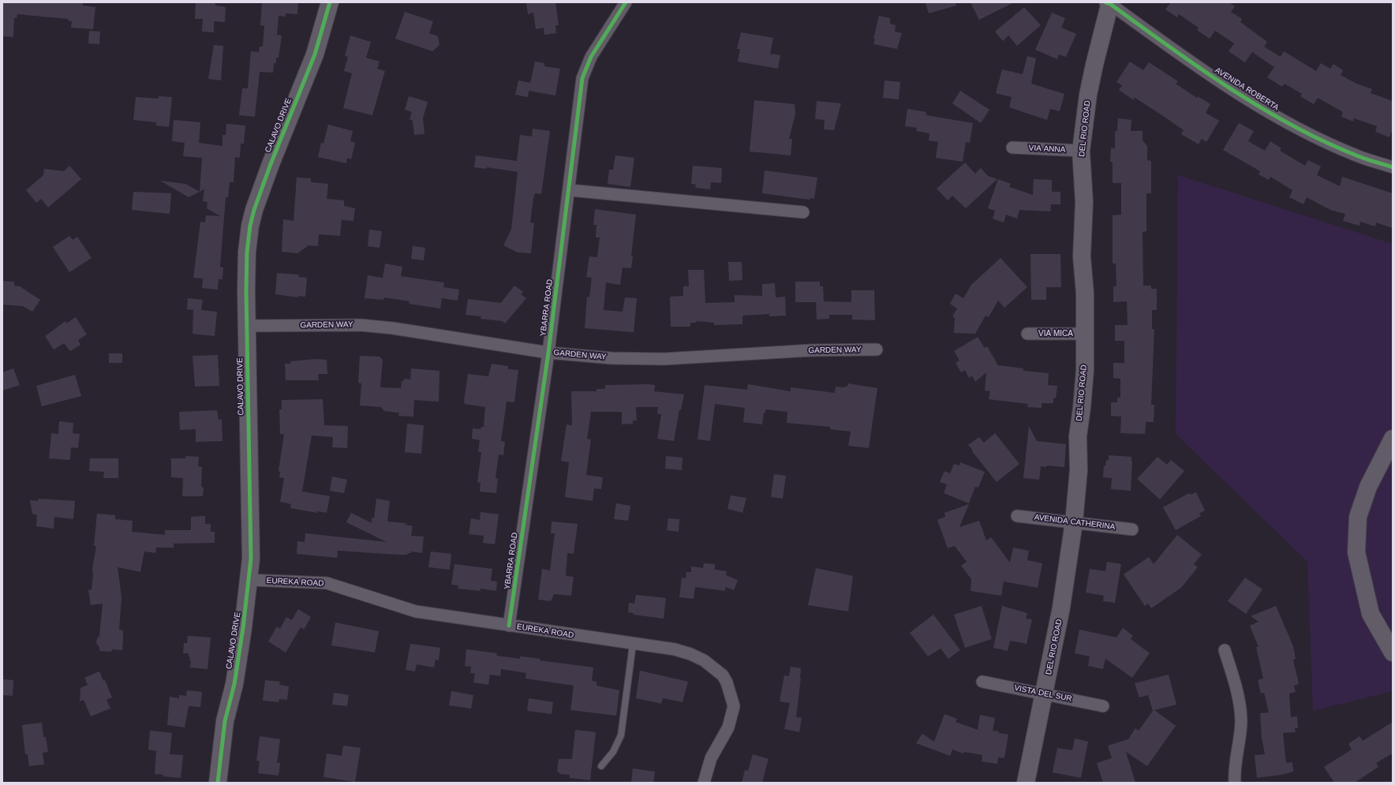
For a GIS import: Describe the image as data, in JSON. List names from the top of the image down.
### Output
{
  "streets": {
    "street": [
      "AVENIDA ROBERTA",
      "CALAVO DRIVE",
      "DEL RIO ROAD",
      "VIA ANNA",
      "YBARRA ROAD",
      "GARDEN WAY",
      "VIA MICA",
      "AVENIDA CATHERINA",
      "EUREKA ROAD",
      "VISTA DEL SUR"
    ]
  },
  "crossings": [
    ["AVENIDA ROBERTA", "DEL RIO ROAD"],
    ["CALAVO DRIVE", "GARDEN WAY"],
    ["CALAVO DRIVE", "EUREKA ROAD"],
    ["DEL RIO ROAD", "VIA ANNA"],
    ["DEL RIO ROAD", "VIA MICA"],
    ["DEL RIO ROAD", "AVENIDA CATHERINA"],
    ["DEL RIO ROAD", "VISTA DEL SUR"],
    ["YBARRA ROAD", "GARDEN WAY"],
    ["YBARRA ROAD", "EUREKA ROAD"]
  ]
}
